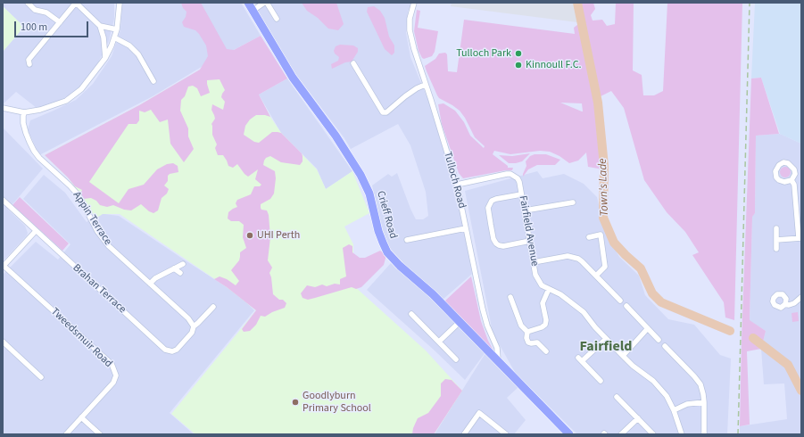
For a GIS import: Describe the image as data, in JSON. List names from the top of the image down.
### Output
{
  "streets": {
    "main road": ["Crieff Road"],
    "street": [
      "Tulloch Road",
      "Appin Terrace",
      "Fairfield Avenue",
      "Brahan Terrace",
      "Tweedsmuir Road"
    ]
  },
  "crossings": [
    ["Tulloch Road", "Crieff Road"],
    ["Tulloch Road", "Fairfield Avenue"],
    ["Appin Terrace", "Brahan Terrace"]
  ],
  "districts": ["Fairfield"],
  "water": ["Town's Lade"],
  "places": [
    "Tulloch Park",
    "Kinnoull F.C.",
    "UHI Perth",
    "Goodlyburn Primary School"
  ],
  "scale_bar": "100 m"
}
